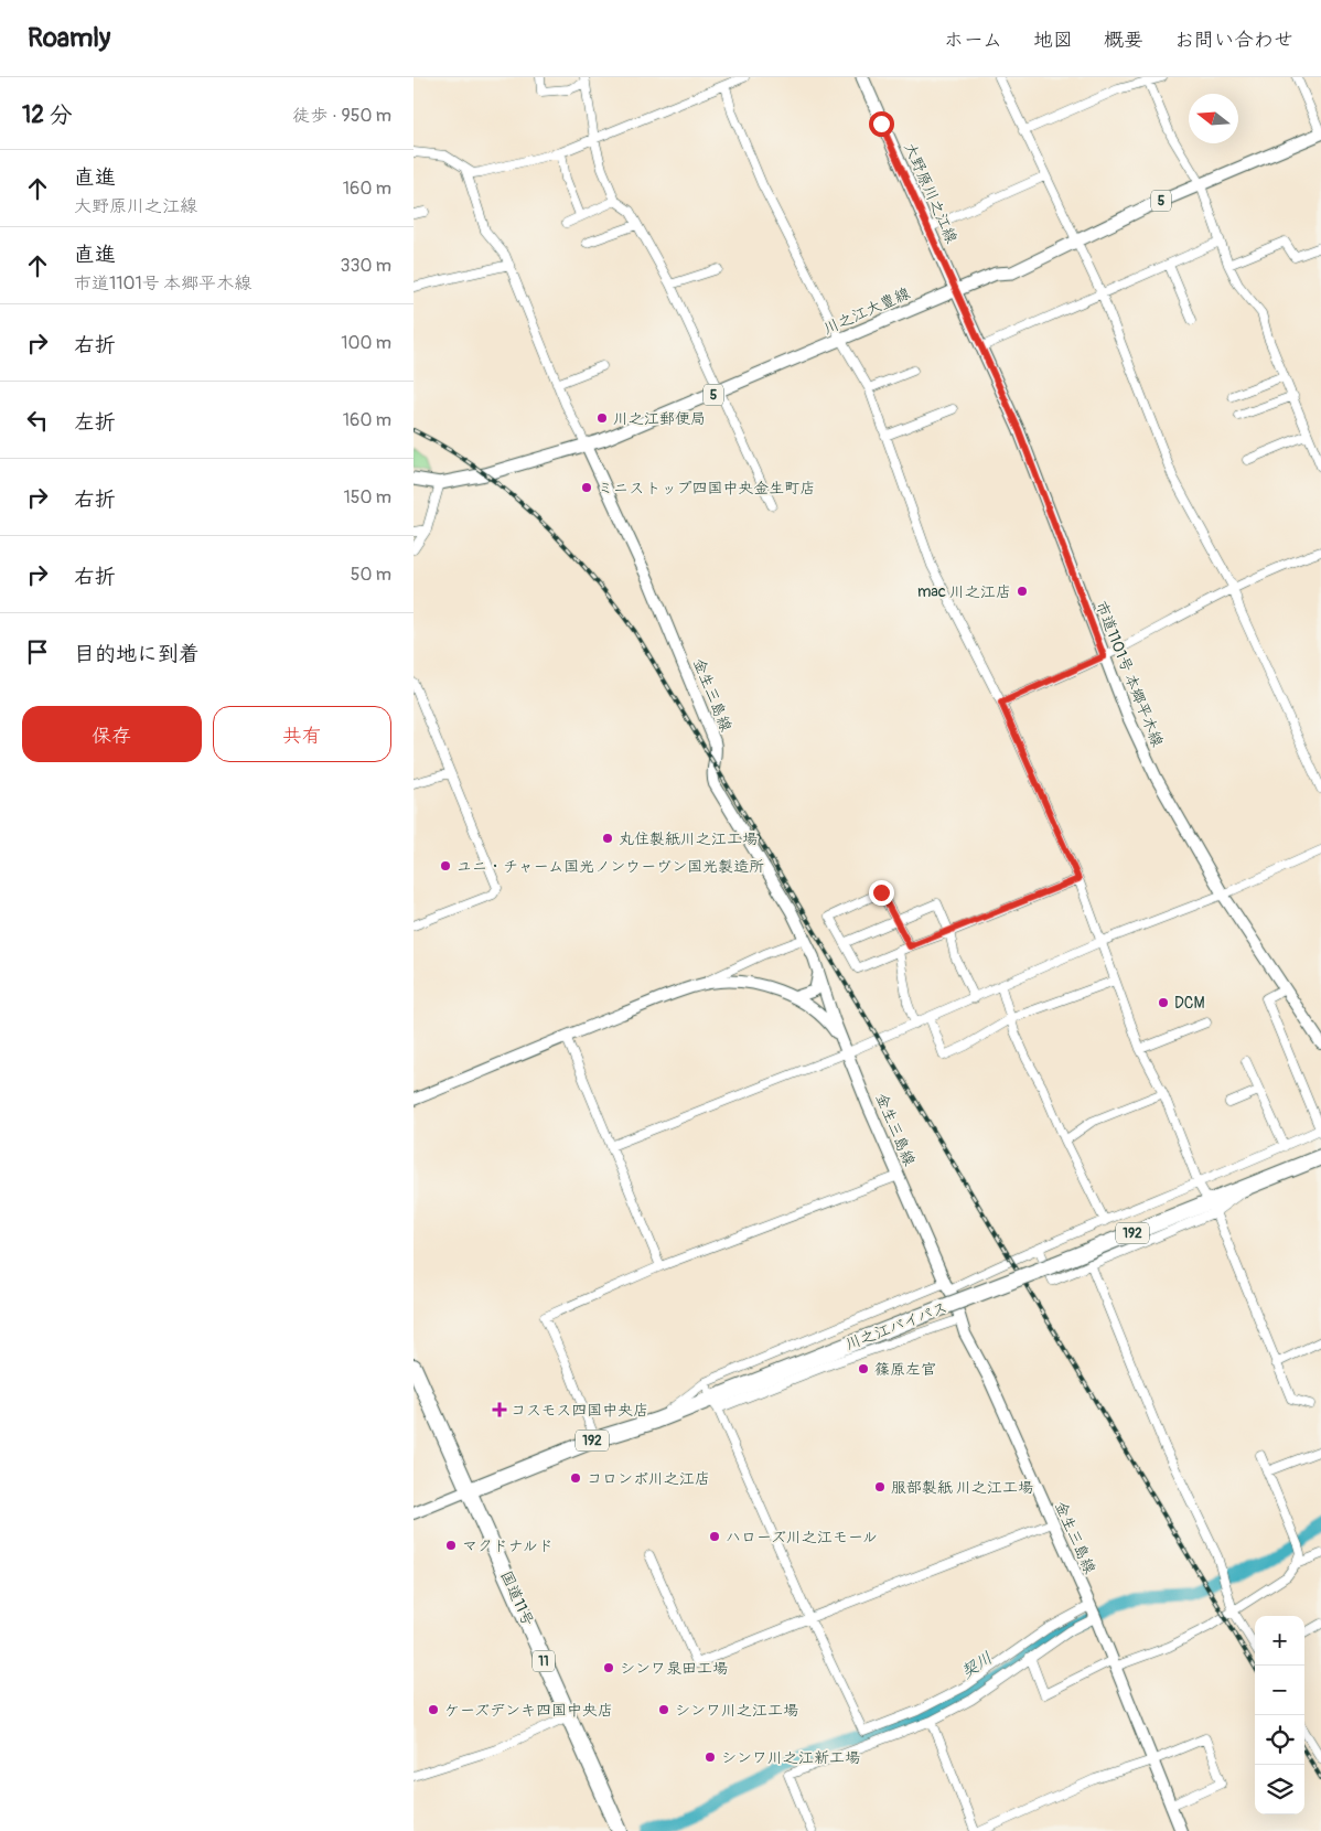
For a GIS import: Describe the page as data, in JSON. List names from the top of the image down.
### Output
{
  "streets": {
    "highway": [
      "192",
      "川之江バイパス",
      "国道11号",
      "11"
    ],
    "main road": [
      "大野原川之江線",
      "5",
      "川之江大豊線",
      "市道1101号 本郷平木線",
      "金生三島線"
    ]
  },
  "crossings": [
    ["大野原川之江線", "川之江大豊線"],
    ["大野原川之江線", "市道1101号 本郷平木線"],
    ["川之江大豊線", "市道1101号 本郷平木線"],
    ["川之江大豊線", "金生三島線"],
    ["川之江バイパス", "国道11号"]
  ],
  "water": ["契川"],
  "places": {
    "other": [
      "川之江郵便局",
      "ミニストップ四国中央金生町店",
      "mac 川之江店",
      "丸住製紙川之江工場",
      "ユニ・チャーム国光ノンウーヴン国光製造所",
      "DCM",
      "篠原左官",
      "コロンボ川之江店",
      "服部製紙 川之江工場",
      "ハローズ川之江モール",
      "マクドナルド",
      "シンワ泉田工場",
      "ケーズデンキ四国中央店",
      "シンワ川之江工場",
      "シンワ川之江新工場"
    ],
    "health": ["コスモス四国中央店"]
  },
  "north": "left",
  "page": {
    "header": "Roamly",
    "nav": [
      "ホーム",
      "地図",
      "概要",
      "お問い合わせ"
    ],
    "heading": ["12 分", "徒歩 · 950 m"],
    "list": [
      ["直進", "大野原川之江線", "160 m"],
      ["直進", "市道1101号 本郷平木線", "330 m"],
      ["右折", "100 m"],
      ["左折", "160 m"],
      ["右折", "150 m"],
      ["右折", "50 m"],
      "目的地に到着"
    ],
    "buttons": ["保存", "共有"],
    "map_buttons": ["+", "−"]
  }
}
